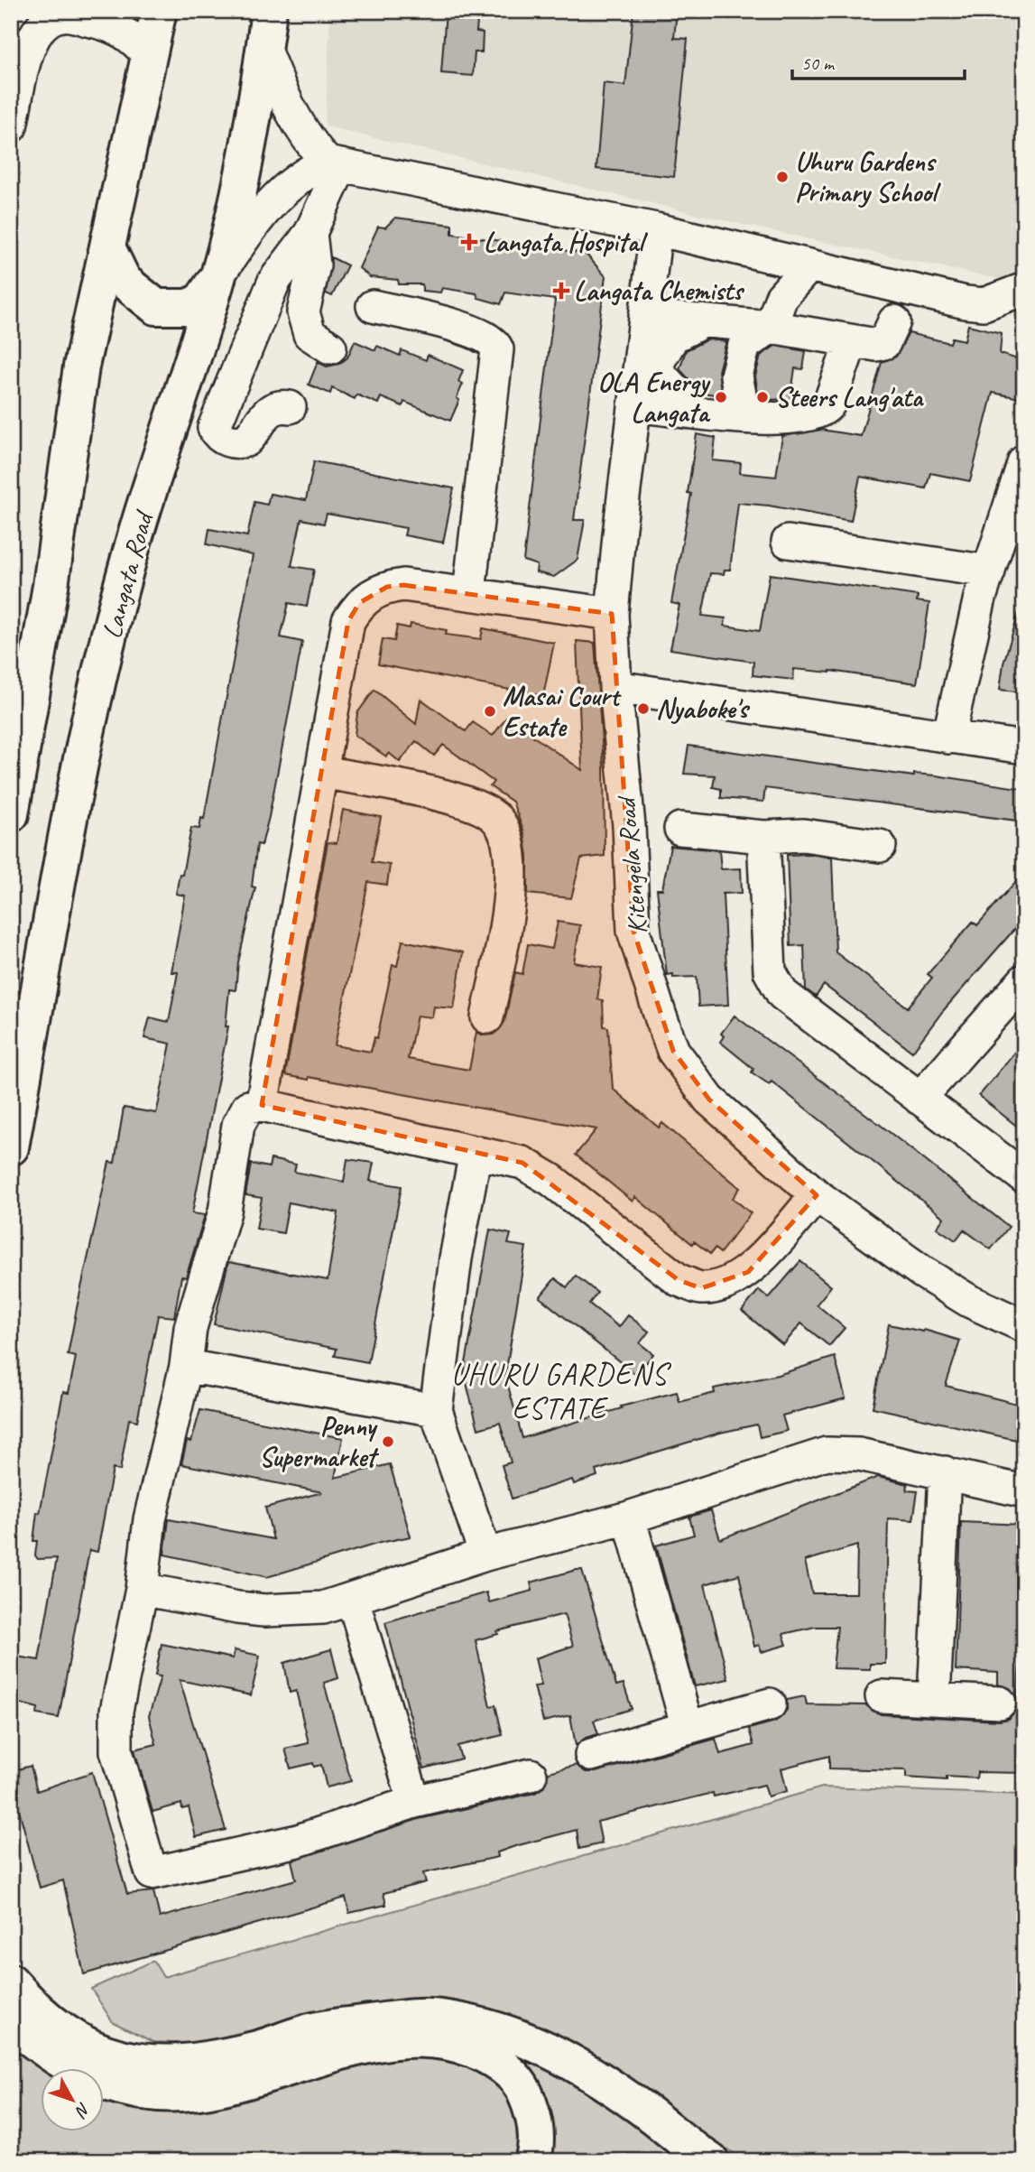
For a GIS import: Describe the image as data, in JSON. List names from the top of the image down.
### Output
{
  "streets": {
    "main road": ["Langata Road"],
    "street": ["Kitengela Road"]
  },
  "districts": ["UHURU GARDENS ESTATE"],
  "places": {
    "other": [
      "Uhuru Gardens Primary School",
      "OLA Energy Langata",
      "Steers Lang'ata",
      "Nyaboke's",
      "Masai Court Estate",
      "Penny Supermarket"
    ],
    "health": ["Langata Hospital", "Langata Chemists"]
  },
  "scale_bar": "50 m",
  "north": "bottom right"
}
